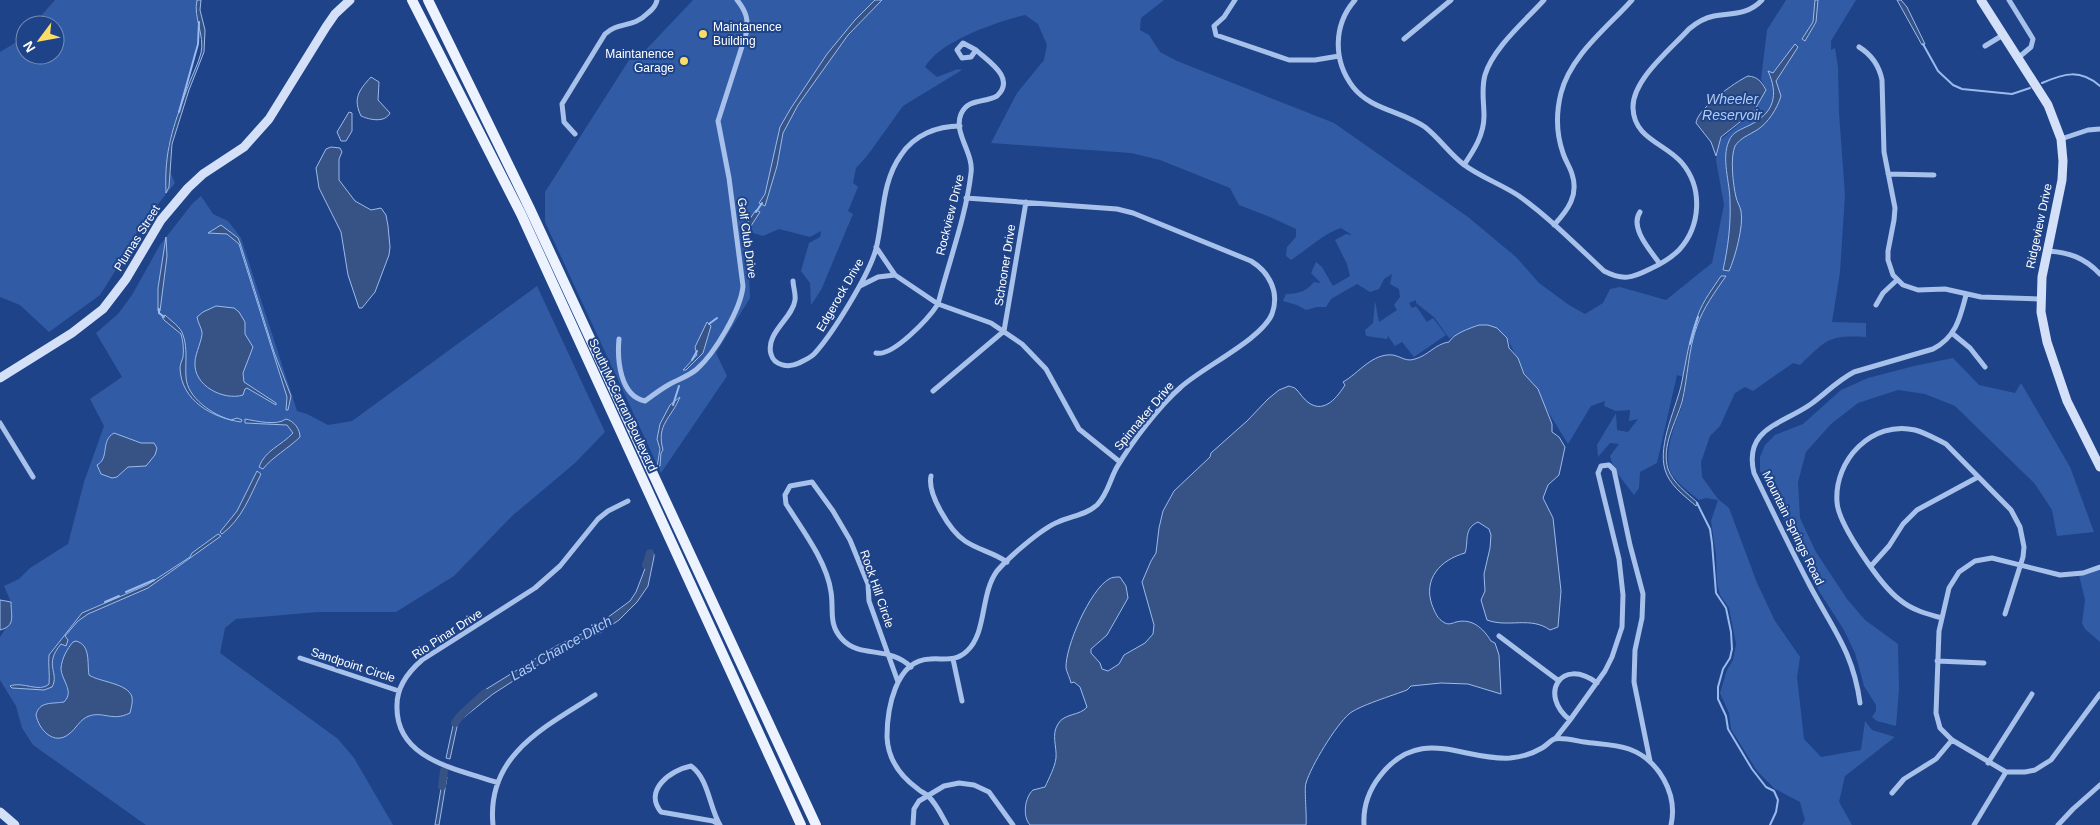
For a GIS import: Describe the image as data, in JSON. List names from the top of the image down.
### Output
{
  "streets": {
    "main road": ["South McCarran Boulevard"],
    "street": [
      "Rockview Drive",
      "Ridgeview Drive",
      "Plumas Street",
      "Golf Club Drive",
      "Schooner Drive",
      "Edgerock Drive",
      "Spinnaker Drive",
      "Mountain Springs Road",
      "Rock Hill Circle",
      "Rio Pinar Drive",
      "Sandpoint Circle"
    ]
  },
  "crossings": [
    ["Rockview Drive", "Edgerock Drive"],
    ["Rockview Drive", "Spinnaker Drive"],
    ["Schooner Drive", "Spinnaker Drive"],
    ["Rio Pinar Drive", "Sandpoint Circle"]
  ],
  "water": ["Wheeler Reservoir", "Last Chance Ditch"],
  "places": ["Maintanence Building", "Maintanence Garage"],
  "north": "bottom left"
}
